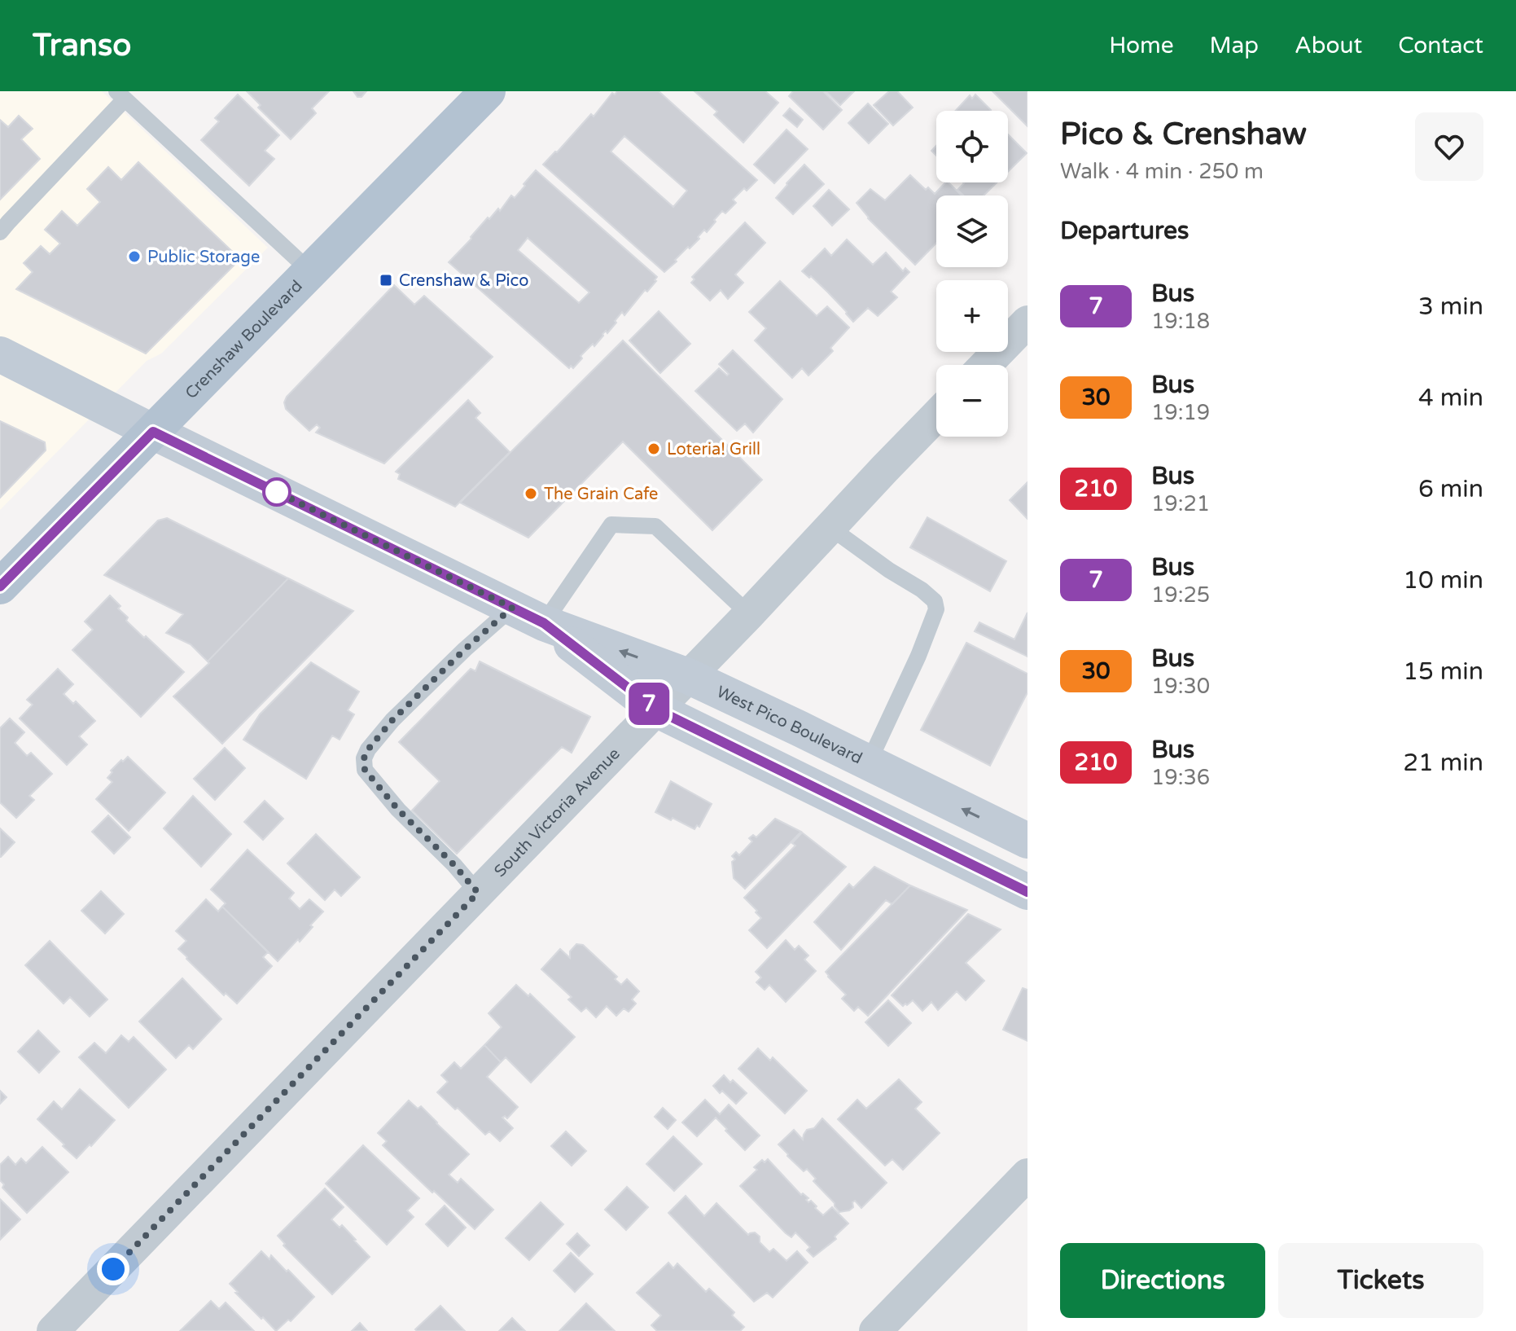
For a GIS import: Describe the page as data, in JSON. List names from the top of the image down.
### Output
{
  "streets": {
    "main road": ["Crenshaw Boulevard", "West Pico Boulevard"],
    "street": ["South Victoria Avenue"]
  },
  "crossings": [
    ["Crenshaw Boulevard", "West Pico Boulevard"],
    ["West Pico Boulevard", "South Victoria Avenue"]
  ],
  "places": {
    "other": ["Public Storage", "Loteria! Grill", "The Grain Cafe"],
    "transit": ["Crenshaw & Pico"]
  },
  "lines": ["bus line 7"],
  "page": {
    "header": "Transo",
    "nav": [
      "Home",
      "Map",
      "About",
      "Contact"
    ],
    "on_map": "7",
    "heading": [
      ["Pico & Crenshaw", "Walk · 4 min · 250 m"],
      "Departures"
    ],
    "map_buttons": ["+", "−"],
    "list": [
      {
        "mark": "7",
        "name": "Bus",
        "note": "19:18",
        "value": "3 min"
      },
      {
        "mark": "30",
        "name": "Bus",
        "note": "19:19",
        "value": "4 min"
      },
      {
        "mark": "210",
        "name": "Bus",
        "note": "19:21",
        "value": "6 min"
      },
      {
        "mark": "7",
        "name": "Bus",
        "note": "19:25",
        "value": "10 min"
      },
      {
        "mark": "30",
        "name": "Bus",
        "note": "19:30",
        "value": "15 min"
      },
      {
        "mark": "210",
        "name": "Bus",
        "note": "19:36",
        "value": "21 min"
      }
    ],
    "buttons": ["Directions", "Tickets"]
  }
}
